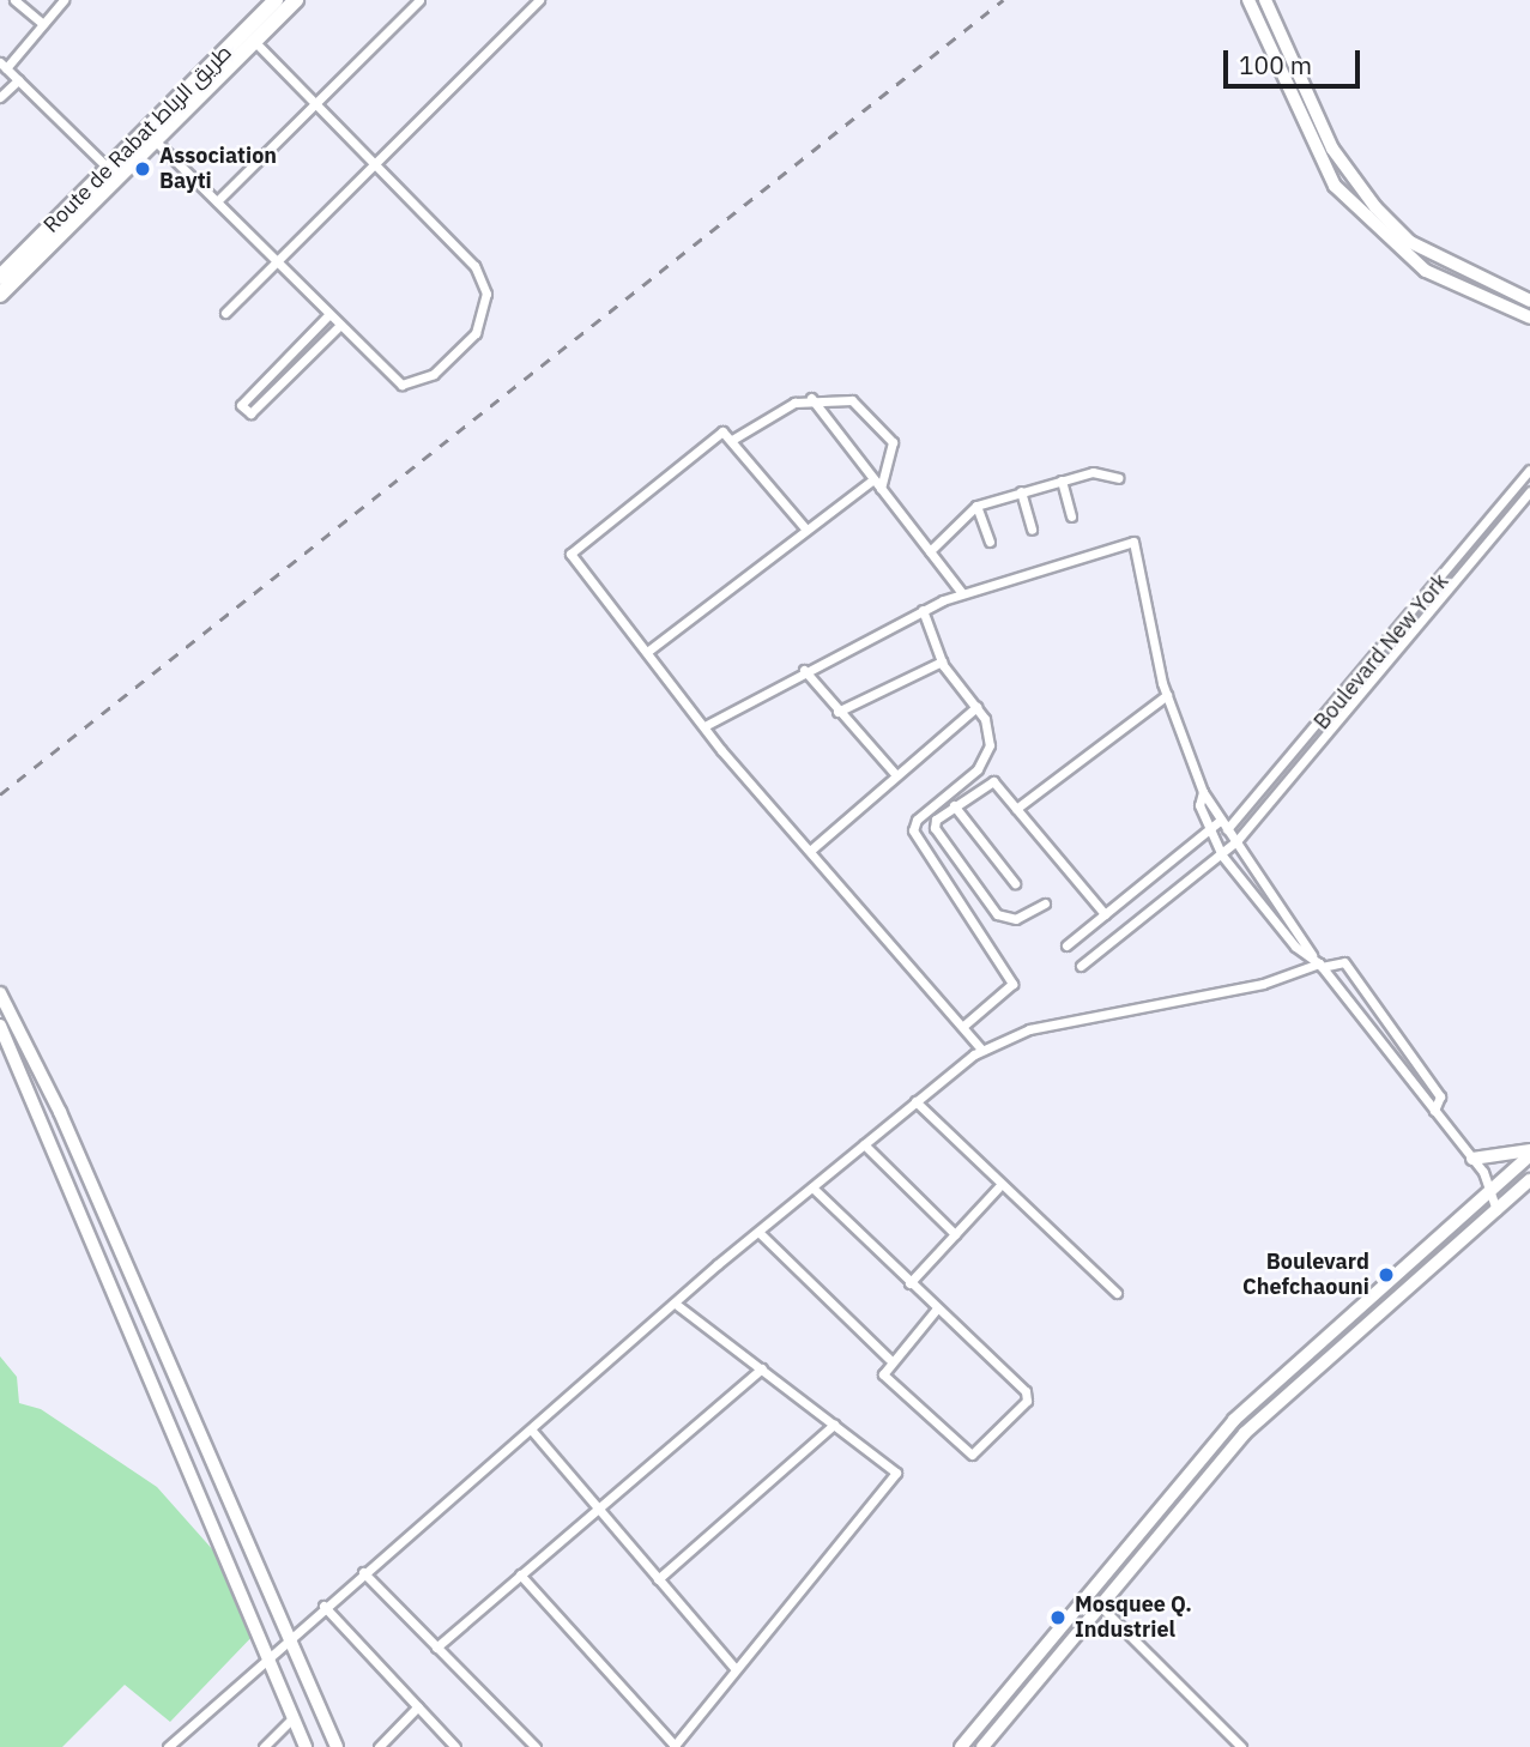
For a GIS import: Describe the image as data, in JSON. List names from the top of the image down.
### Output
{
  "streets": {
    "main road": ["Route de Rabat طريق الرباط"],
    "street": ["Boulevard New York"]
  },
  "places": ["Association Bayti", "Boulevard Chefchaouni", "Mosquee Q. Industriel"],
  "scale_bar": "100 m"
}
